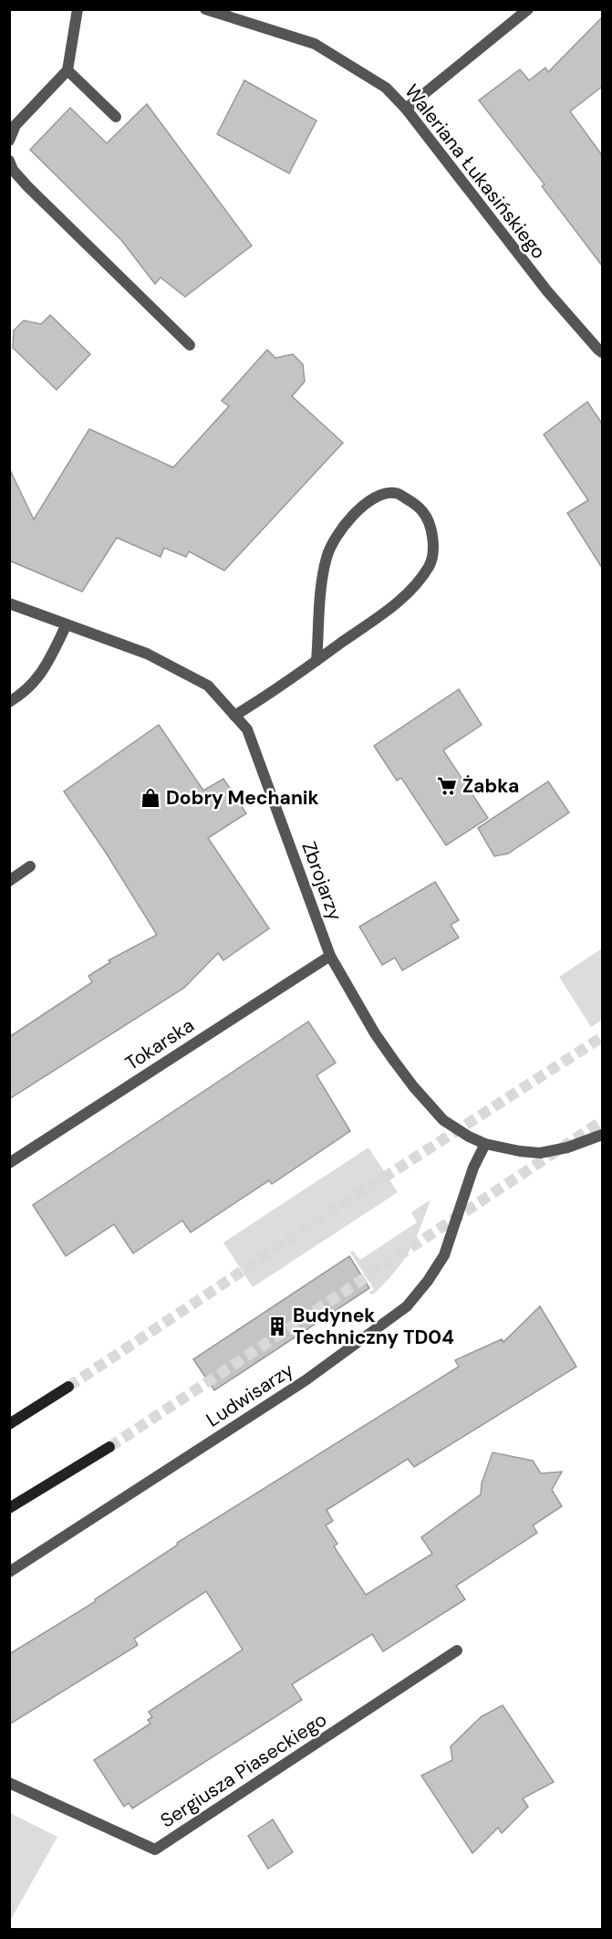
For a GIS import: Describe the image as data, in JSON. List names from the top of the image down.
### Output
{
  "streets": {
    "street": [
      "Waleriana Łukasińskiego",
      "Zbrojarzy",
      "Tokarska",
      "Ludwisarzy",
      "Sergiusza Piaseckiego"
    ]
  },
  "crossings": [
    ["Zbrojarzy", "Tokarska"],
    ["Zbrojarzy", "Ludwisarzy"]
  ],
  "places": {
    "supermarket": ["Żabka"],
    "shop": ["Dobry Mechanik"],
    "building": ["Budynek Techniczny TD04"]
  }
}
